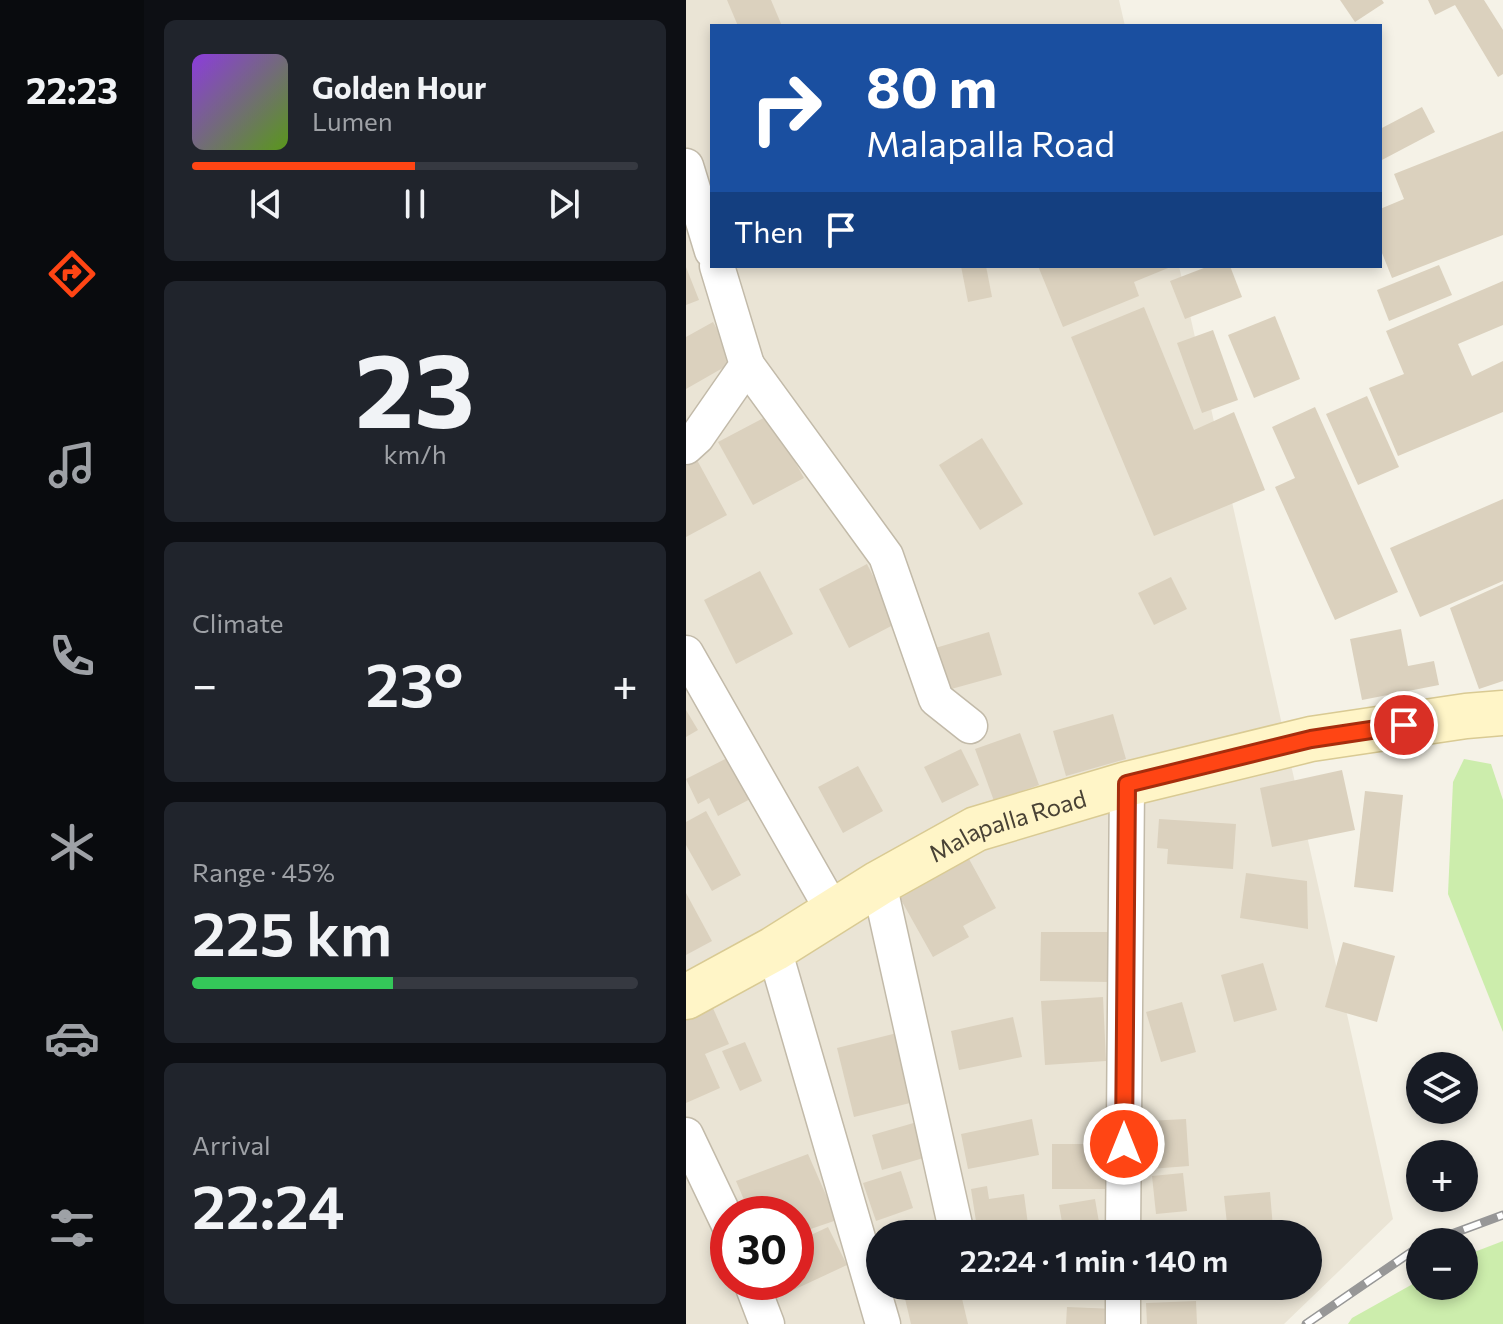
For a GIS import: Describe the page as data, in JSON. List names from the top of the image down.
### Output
{
  "streets": {
    "street": ["Malapalla Road"]
  },
  "page": {
    "tabs": "22:23",
    "turn": ["80 m", "Malapalla Road"],
    "song": ["Golden Hour", "Lumen"],
    "then": "Then",
    "tile": [
      ["23", "km/h"],
      "Climate",
      ["Range · 45%", "225 km"],
      ["Arrival", "22:24"]
    ],
    "heat": ["−", "23°", "+"],
    "map_buttons": ["+", "−"],
    "limit": "30",
    "trip": "22:24 · 1 min · 140 m"
  }
}
